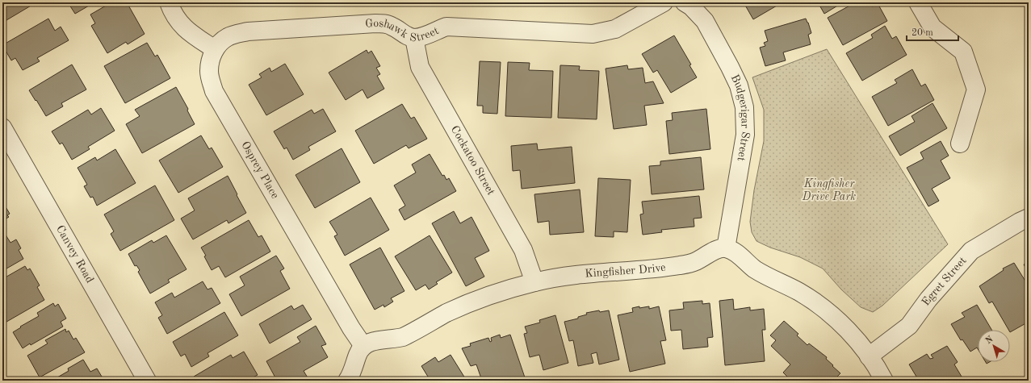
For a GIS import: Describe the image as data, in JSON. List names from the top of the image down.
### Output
{
  "streets": {
    "street": [
      "Goshawk Street",
      "Budgerigar Street",
      "Cockatoo Street",
      "Osprey Place",
      "Canvey Road",
      "Kingfisher Drive",
      "Egret Street"
    ]
  },
  "crossings": [
    ["Goshawk Street", "Cockatoo Street"],
    ["Goshawk Street", "Osprey Place"],
    ["Budgerigar Street", "Kingfisher Drive"],
    ["Cockatoo Street", "Kingfisher Drive"],
    ["Osprey Place", "Kingfisher Drive"]
  ],
  "parks": ["Kingfisher Drive Park"],
  "scale_bar": "20 m",
  "north": "top left"
}
